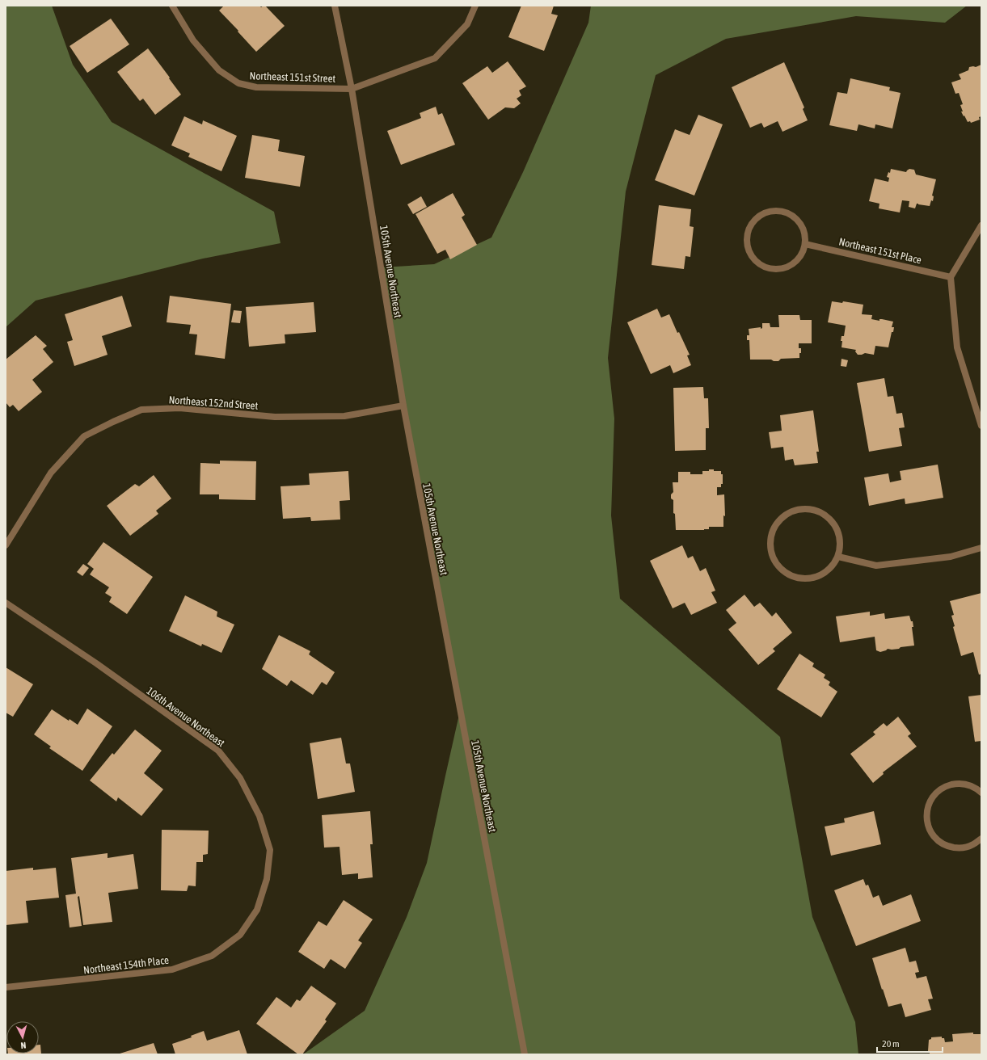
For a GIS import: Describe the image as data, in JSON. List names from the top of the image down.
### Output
{
  "streets": {
    "street": [
      "Northeast 151st Street",
      "Northeast 151st Place",
      "105th Avenue Northeast",
      "Northeast 152nd Street",
      "106th Avenue Northeast",
      "Northeast 154th Place"
    ]
  },
  "crossings": [
    ["Northeast 151st Street", "105th Avenue Northeast"],
    ["105th Avenue Northeast", "Northeast 152nd Street"],
    ["106th Avenue Northeast", "Northeast 154th Place"]
  ],
  "scale_bar": "20 m",
  "north": "bottom"
}
